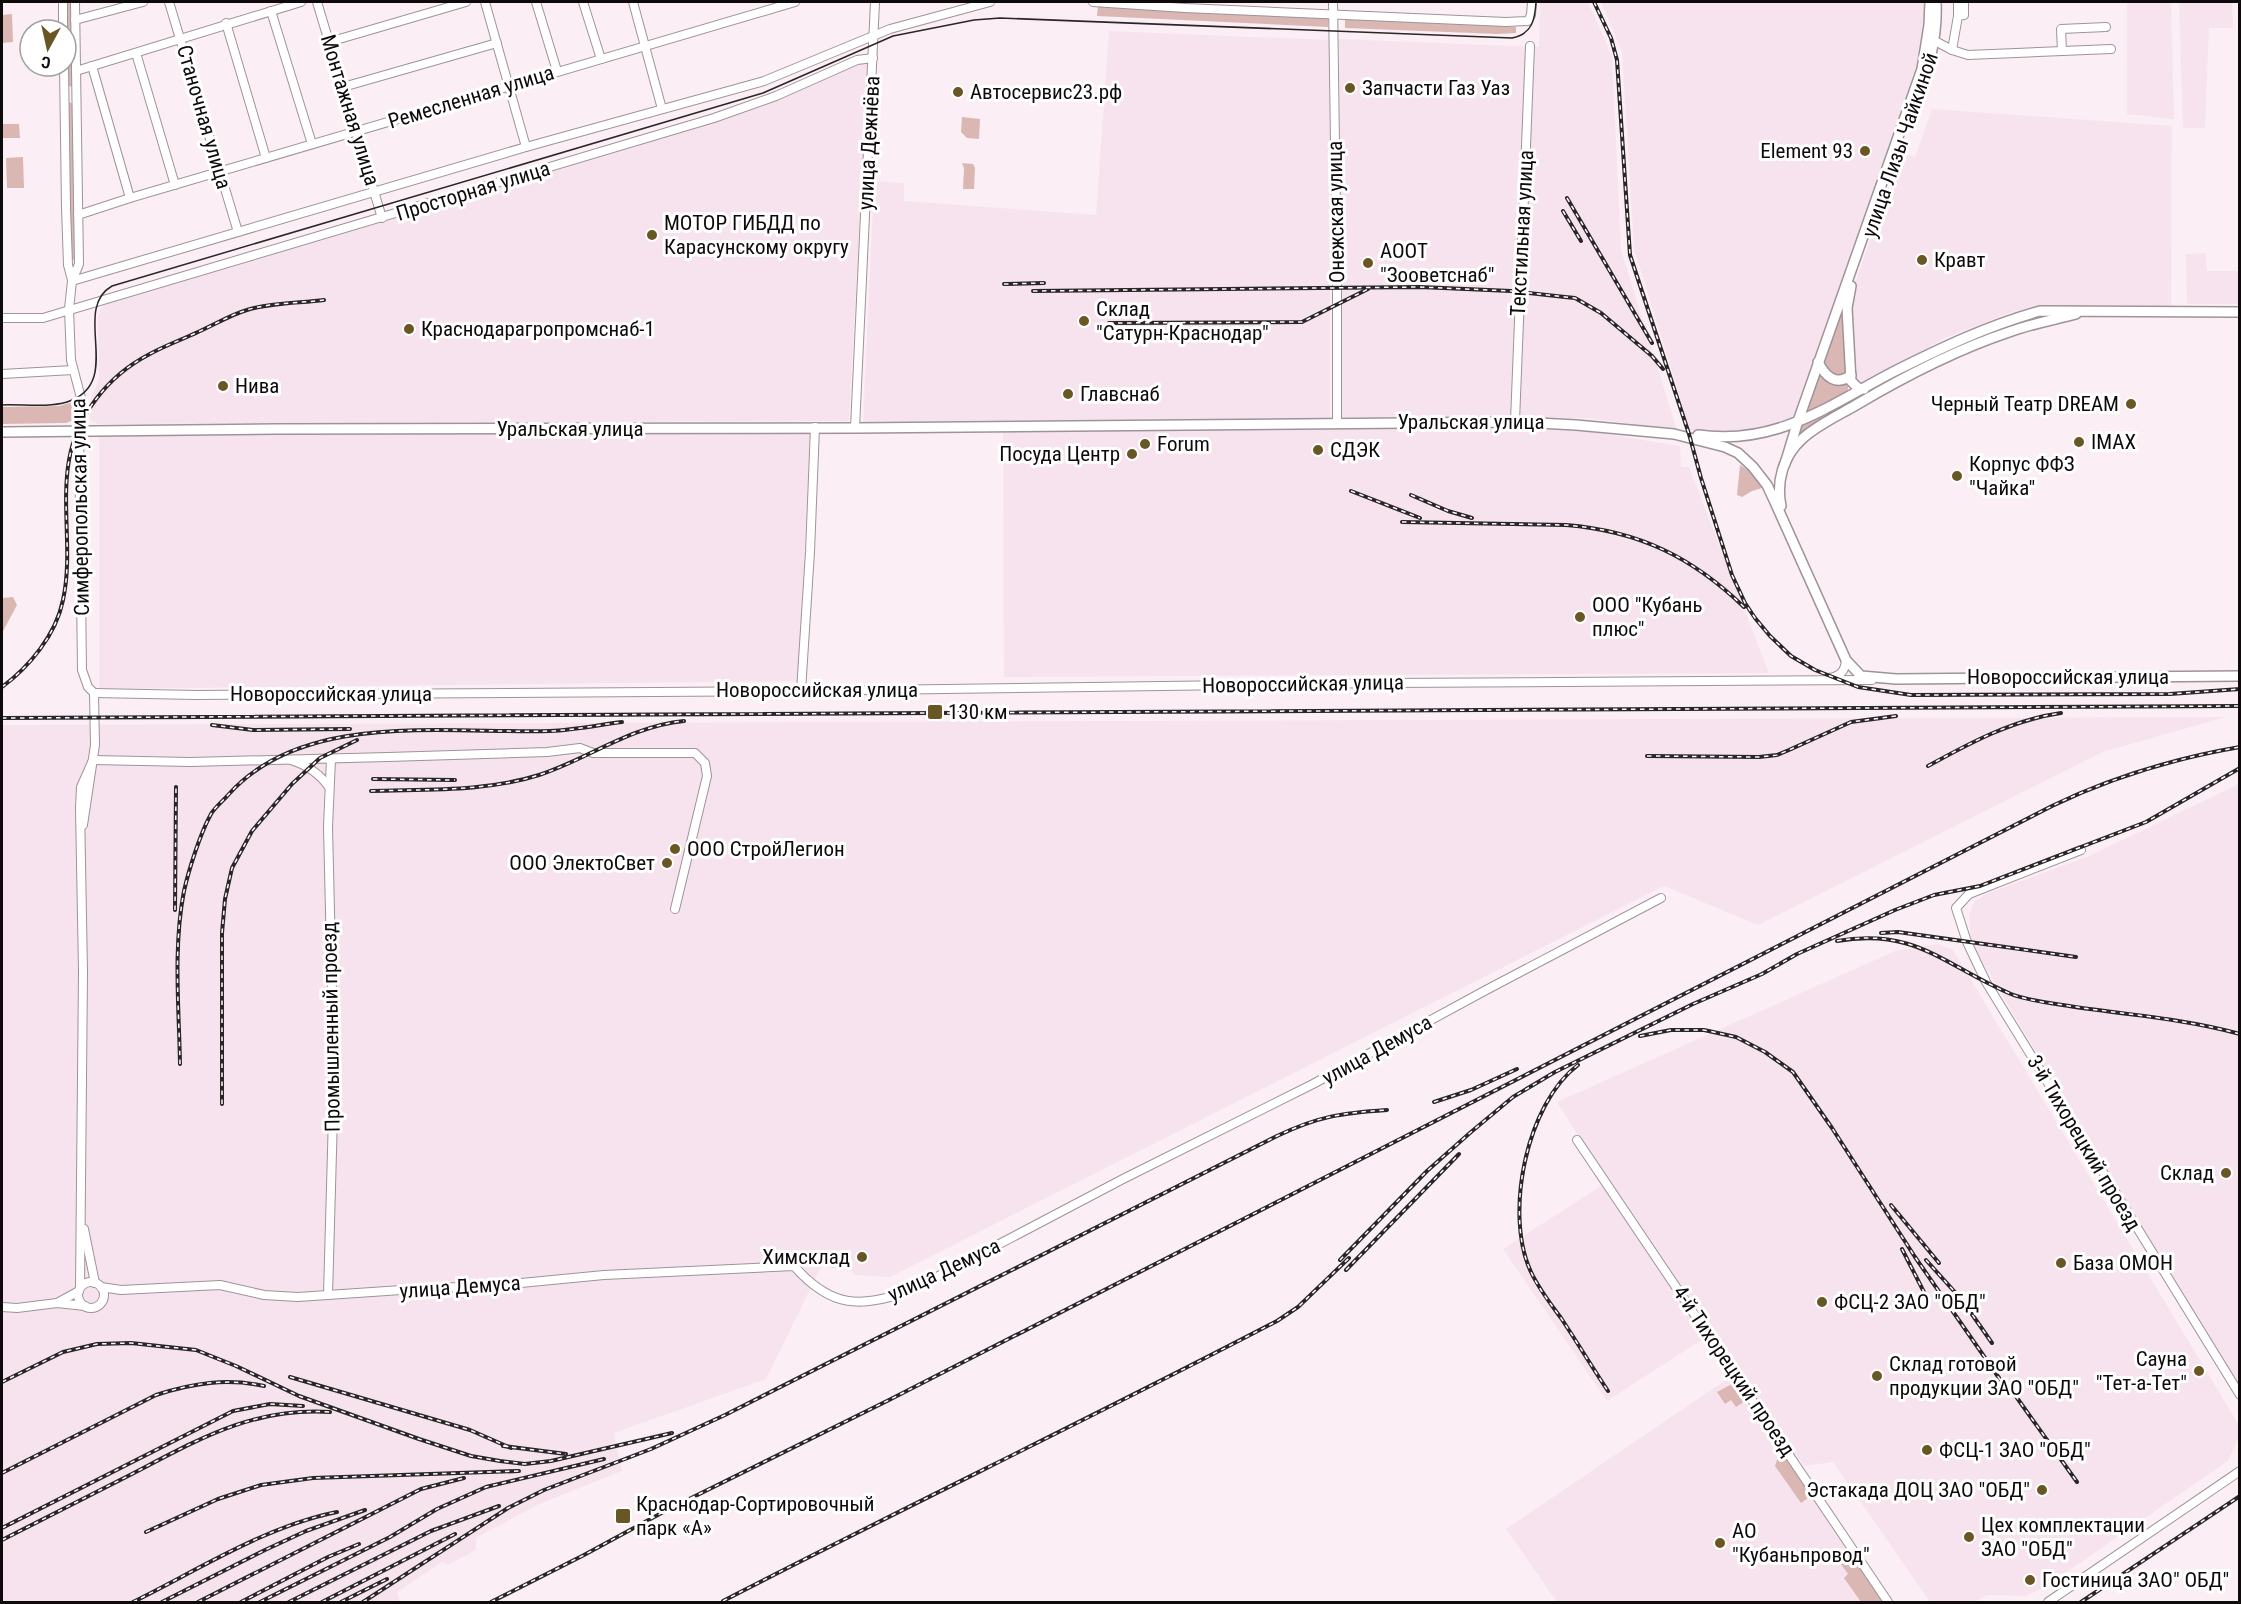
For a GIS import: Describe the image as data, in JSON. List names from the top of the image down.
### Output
{
  "streets": {
    "main road": ["улица Лизы Чайкиной", "Уральская улица", "Новороссийская улица"],
    "street": [
      "Ремесленная улица",
      "Монтажная улица",
      "Станочная улица",
      "улица Дежнёва",
      "Просторная улица",
      "Онежская улица",
      "Текстильная улица",
      "Симферопольская улица",
      "Промышленный проезд",
      "улица Демуса",
      "3-й Тихорецкий проезд",
      "4-й Тихорецкий проезд"
    ]
  },
  "crossings": [
    ["Ремесленная улица", "Монтажная улица"],
    ["Ремесленная улица", "Станочная улица"],
    ["Ремесленная улица", "Симферопольская улица"],
    ["Монтажная улица", "Просторная улица"],
    ["Станочная улица", "Просторная улица"],
    ["улица Дежнёва", "Просторная улица"],
    ["улица Дежнёва", "Уральская улица"],
    ["Просторная улица", "Симферопольская улица"],
    ["Онежская улица", "Уральская улица"],
    ["Текстильная улица", "Уральская улица"],
    ["Уральская улица", "Симферопольская улица"],
    ["Симферопольская улица", "Новороссийская улица"],
    ["Промышленный проезд", "улица Демуса"]
  ],
  "places": {
    "other": [
      "Запчасти Газ Уаз",
      "Автосервис23.рф",
      "Element 93",
      "МОТОР ГИБДД по Карасунскому округу",
      "Кравт",
      "АООТ \"Зооветснаб\"",
      "Склад \"Сатурн-Краснодар\"",
      "Краснодарагропромснаб-1",
      "Нива",
      "Главснаб",
      "Черный Театр DREAM",
      "IMAX",
      "Forum",
      "СДЭК",
      "Посуда Центр",
      "Корпус ФФЗ \"Чайка\"",
      "ООО \"Кубань плюс\"",
      "ООО СтройЛегион",
      "ООО ЭлектоСвет",
      "Склад",
      "Химсклад",
      "База ОМОН",
      "ФСЦ-2 ЗАО \"ОБД\"",
      "Сауна \"Тет-а-Тет\"",
      "Склад готовой продукции ЗАО \"ОБД\"",
      "ФСЦ-1 ЗАО \"ОБД\"",
      "Эстакада ДОЦ ЗАО \"ОБД\"",
      "Цех комплектации ЗАО \"ОБД\"",
      "АО \"Кубаньпровод\"",
      "Гостиница ЗАО\" ОБД\""
    ],
    "transit": ["130 км", "Краснодар-Сортировочный парк «А»"]
  },
  "north": "bottom"
}
